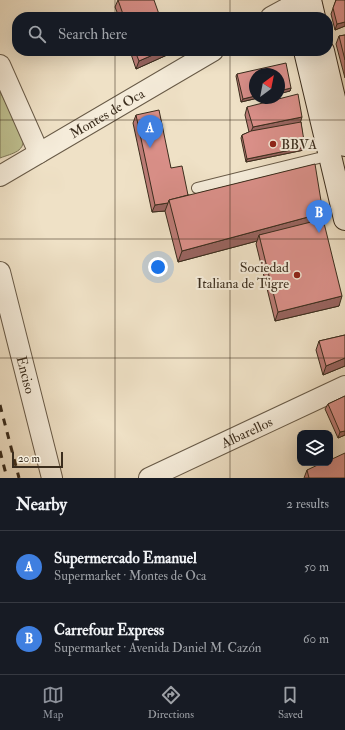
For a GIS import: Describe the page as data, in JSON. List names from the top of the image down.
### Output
{
  "streets": {
    "street": ["Montes de Oca", "Enciso", "Albarellos"]
  },
  "places": ["BBVA", "Sociedad Italiana de Tigre"],
  "scale_bar": "20 m",
  "north": "top right",
  "page": {
    "search": "Search here",
    "pins": ["A", "B"],
    "scale": "20 m",
    "heading": ["Nearby", "2 results"],
    "list": [
      {
        "mark": "A",
        "name": "Supermercado Emanuel",
        "note": "Supermarket · Montes de Oca",
        "value": "50 m"
      },
      {
        "mark": "B",
        "name": "Carrefour Express",
        "note": "Supermarket · Avenida Daniel M. Cazón",
        "value": "60 m"
      }
    ],
    "nav": ["Map", "Directions", "Saved"]
  }
}
